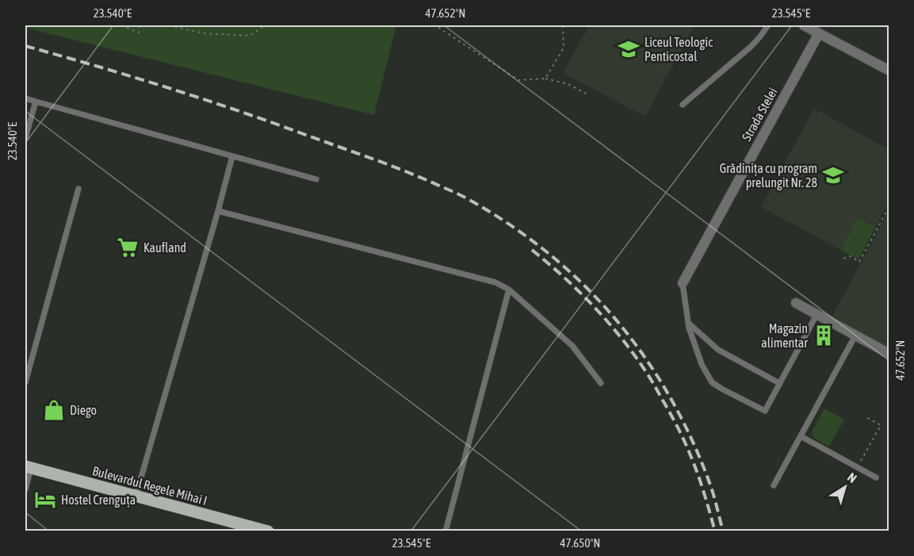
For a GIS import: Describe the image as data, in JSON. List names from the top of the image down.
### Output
{
  "streets": {
    "main road": ["Bulevardul Regele Mihai I"],
    "street": ["Strada Stelei"]
  },
  "places": {
    "school or university": ["Liceul Teologic Penticostal", "Grădinița cu program prelungit Nr. 28"],
    "supermarket": ["Kaufland"],
    "building": ["Magazin alimentar"],
    "shop": ["Diego"],
    "hotel": ["Hostel Crenguța"]
  },
  "north": "top right",
  "coordinates": [
    "23.540°E",
    "47.652°N",
    "23.545°E",
    "47.650°N"
  ]
}
